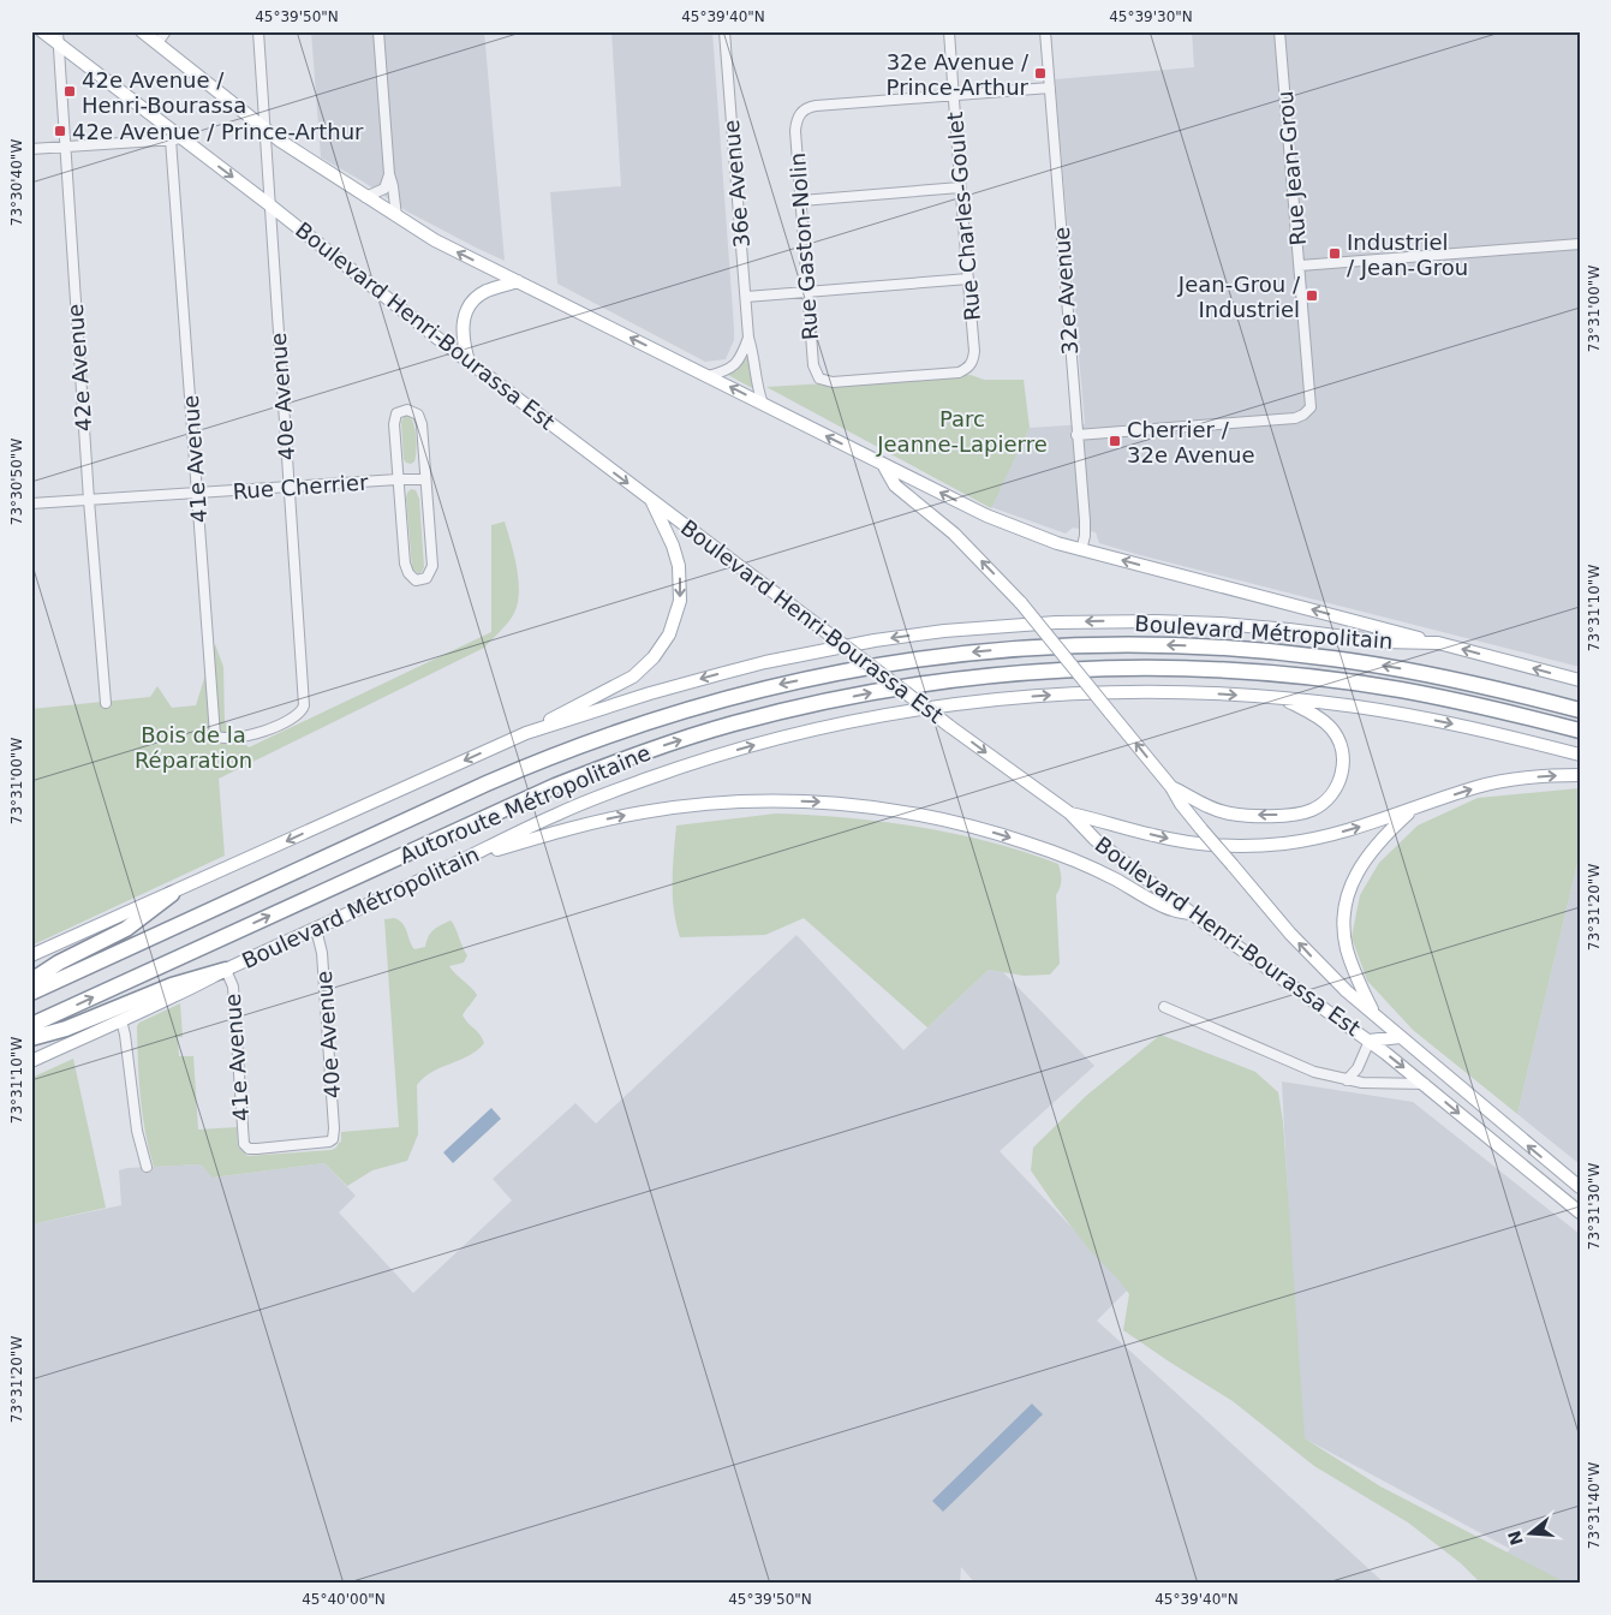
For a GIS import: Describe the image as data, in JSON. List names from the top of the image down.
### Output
{
  "streets": {
    "highway": ["Autoroute Métropolitaine"],
    "main road": ["Boulevard Henri-Bourassa Est", "Boulevard Métropolitain"],
    "street": [
      "Rue Jean-Grou",
      "36e Avenue",
      "Rue Charles-Goulet",
      "Rue Gaston-Nolin",
      "32e Avenue",
      "42e Avenue",
      "40e Avenue",
      "41e Avenue",
      "Rue Cherrier"
    ]
  },
  "crossings": [
    ["Rue Jean-Grou", "32e Avenue"],
    ["36e Avenue", "Boulevard Henri-Bourassa Est"],
    ["Rue Charles-Goulet", "Rue Gaston-Nolin"],
    ["Boulevard Henri-Bourassa Est", "42e Avenue"],
    ["Boulevard Henri-Bourassa Est", "40e Avenue"],
    ["Boulevard Henri-Bourassa Est", "41e Avenue"],
    ["42e Avenue", "Rue Cherrier"],
    ["40e Avenue", "41e Avenue"],
    ["40e Avenue", "Rue Cherrier"],
    ["40e Avenue", "Boulevard Métropolitain"],
    ["41e Avenue", "Rue Cherrier"],
    ["41e Avenue", "Boulevard Métropolitain"]
  ],
  "parks": ["Parc Jeanne-Lapierre", "Bois de la Réparation"],
  "places": {
    "transit": [
      "32e Avenue / Prince-Arthur",
      "42e Avenue / Henri-Bourassa",
      "42e Avenue / Prince-Arthur",
      "Industriel / Jean-Grou",
      "Jean-Grou / Industriel",
      "Cherrier / 32e Avenue"
    ]
  },
  "north": "left",
  "coordinates": [
    "45°39'50\"N",
    "45°39'40\"N",
    "45°39'30\"N",
    "73°30'40\"W",
    "73°31'00\"W",
    "73°30'50\"W",
    "73°31'10\"W",
    "73°31'20\"W",
    "73°31'30\"W",
    "73°31'40\"W",
    "45°40'00\"N"
  ]
}
